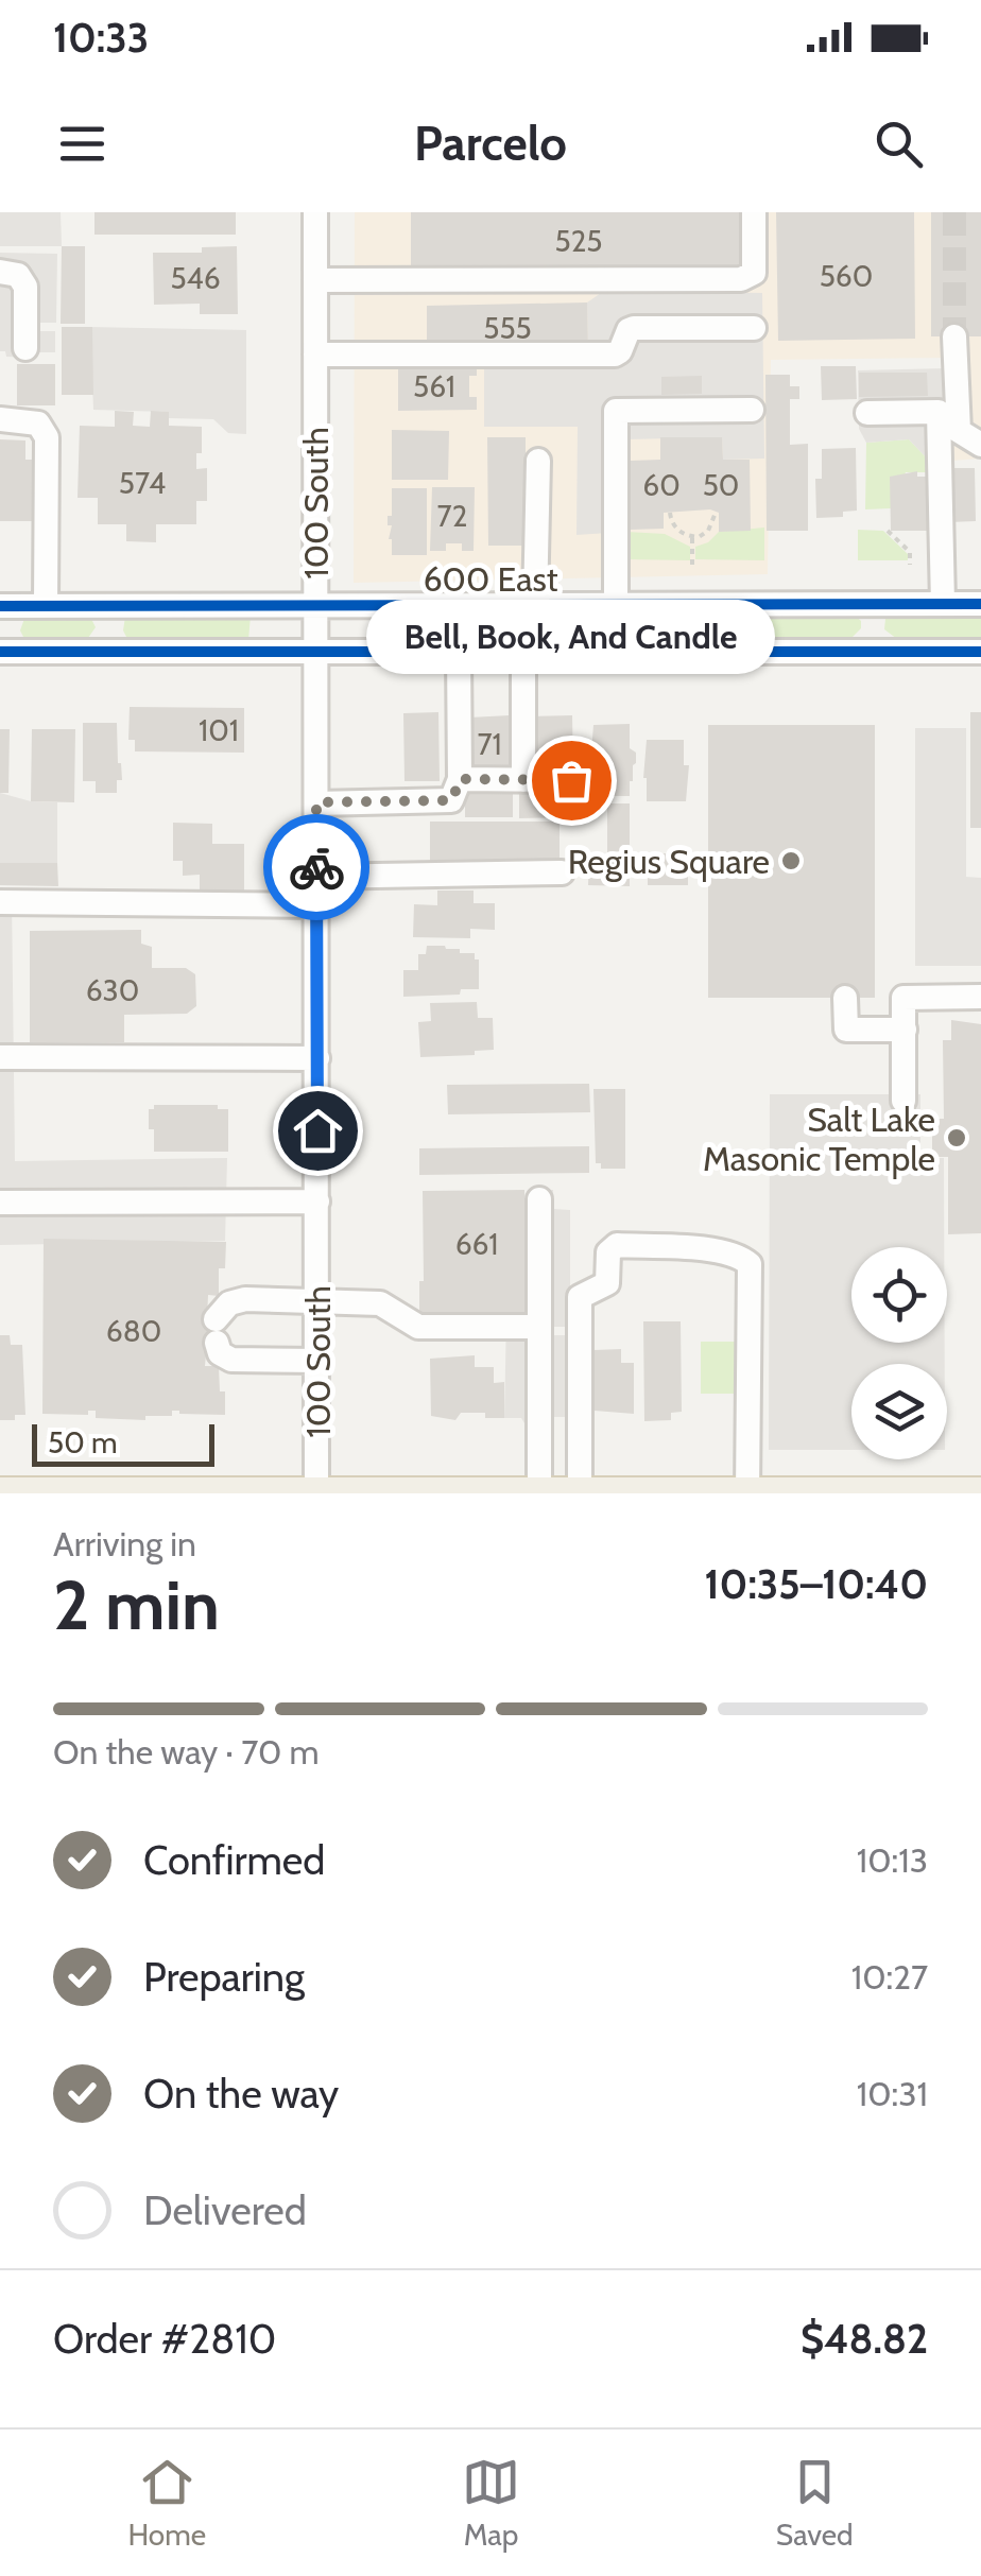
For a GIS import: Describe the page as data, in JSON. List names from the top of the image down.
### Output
{
  "streets": {
    "street": ["100 South", "600 East"]
  },
  "crossings": [
    ["100 South", "600 East"]
  ],
  "places": ["Bell, Book, And Candle", "Regius Square", "Salt Lake Masonic Temple"],
  "house_numbers": [
    "525",
    "560",
    "546",
    "555",
    "561",
    "574",
    "60",
    "50",
    "72",
    "101",
    "71",
    "630",
    "661",
    "680"
  ],
  "scale_bar": "50 m",
  "page": {
    "status": "10:33",
    "header": "Parcelo",
    "bubble": "Bell, Book, And Candle",
    "scale": "50 m",
    "heading": ["2 min", "Arriving in", "10:35–10:40"],
    "panel": ["Order #2810", "$48.82"],
    "bar": "On the way · 70 m",
    "list": [
      ["Confirmed", "10:13"],
      ["Preparing", "10:27"],
      ["On the way", "10:31"],
      "Delivered"
    ],
    "tabs": ["Home", "Map", "Saved"]
  }
}
